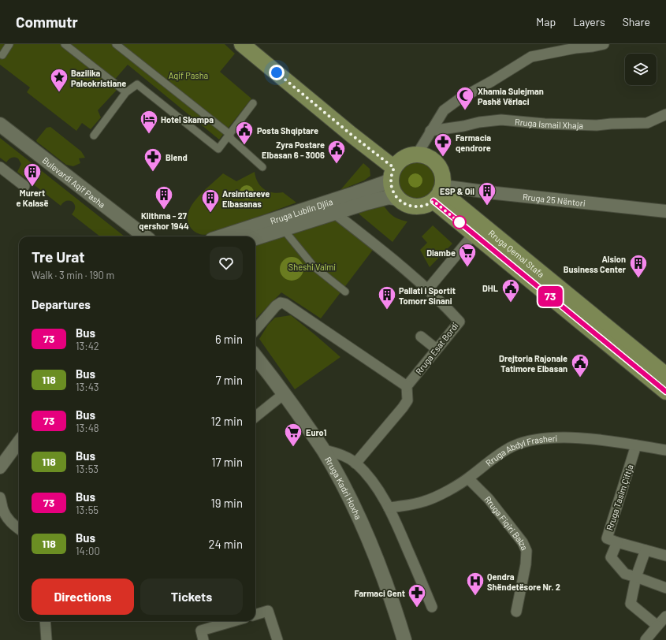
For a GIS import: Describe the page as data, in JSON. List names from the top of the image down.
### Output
{
  "streets": {
    "main road": [
      "Bulevardi Aqif Pasha",
      "Rruga Lublin Djlia",
      "Rruga Qemal Stafa",
      "Rruga Kadri Hoxha"
    ],
    "street": [
      "Rruga Ismail Xhaja",
      "Rruga 25 Nëntori",
      "Rruga Esat Bordi",
      "Rruga Abdyl Frasheri",
      "Rruga Tasim Çiftja",
      "Rruga Fiqiri Balza"
    ]
  },
  "crossings": [
    ["Rruga 25 Nëntori", "Rruga Lublin Djlia"],
    ["Rruga 25 Nëntori", "Rruga Qemal Stafa"],
    ["Rruga Lublin Djlia", "Rruga Qemal Stafa"],
    ["Rruga Lublin Djlia", "Rruga Esat Bordi"],
    ["Rruga Abdyl Frasheri", "Rruga Tasim Çiftja"],
    ["Rruga Abdyl Frasheri", "Rruga Fiqiri Balza"]
  ],
  "parks": ["Aqif Pasha", "Sheshi Valmi"],
  "places": {
    "place": ["Bazilika Paleokristiane"],
    "mosque": ["Xhamia Sulejman Pashë Vërlaci"],
    "hotel": ["Hotel Skampa"],
    "public building": [
      "Posta Shqiptare",
      "Zyra Postare Elbasan 6 - 3006",
      "DHL",
      "Drejtoria Rajonale Tatimore Elbasan"
    ],
    "pharmacy": ["Farmacia qendrore", "Blend", "Farmaci Gent"],
    "building": [
      "Murert e Kalasë",
      "ESP & Oil",
      "Klithma - 27 qershor 1944",
      "Arsimtareve Elbasanas",
      "Alsion Business Center",
      "Pallati i Sportit Tomorr Sinani"
    ],
    "supermarket": ["Diambe", "Euro1"],
    "hospital": ["Qendra Shëndetësore Nr. 2"]
  },
  "lines": ["bus line 73"],
  "page": {
    "header": "Commutr",
    "nav": ["Map", "Layers", "Share"],
    "on_map": "73",
    "heading": [
      ["Tre Urat", "Walk · 3 min · 190 m"],
      "Departures"
    ],
    "list": [
      {
        "mark": "73",
        "name": "Bus",
        "note": "13:42",
        "value": "6 min"
      },
      {
        "mark": "118",
        "name": "Bus",
        "note": "13:43",
        "value": "7 min"
      },
      {
        "mark": "73",
        "name": "Bus",
        "note": "13:48",
        "value": "12 min"
      },
      {
        "mark": "118",
        "name": "Bus",
        "note": "13:53",
        "value": "17 min"
      },
      {
        "mark": "73",
        "name": "Bus",
        "note": "13:55",
        "value": "19 min"
      },
      {
        "mark": "118",
        "name": "Bus",
        "note": "14:00",
        "value": "24 min"
      }
    ],
    "buttons": ["Directions", "Tickets"]
  }
}
